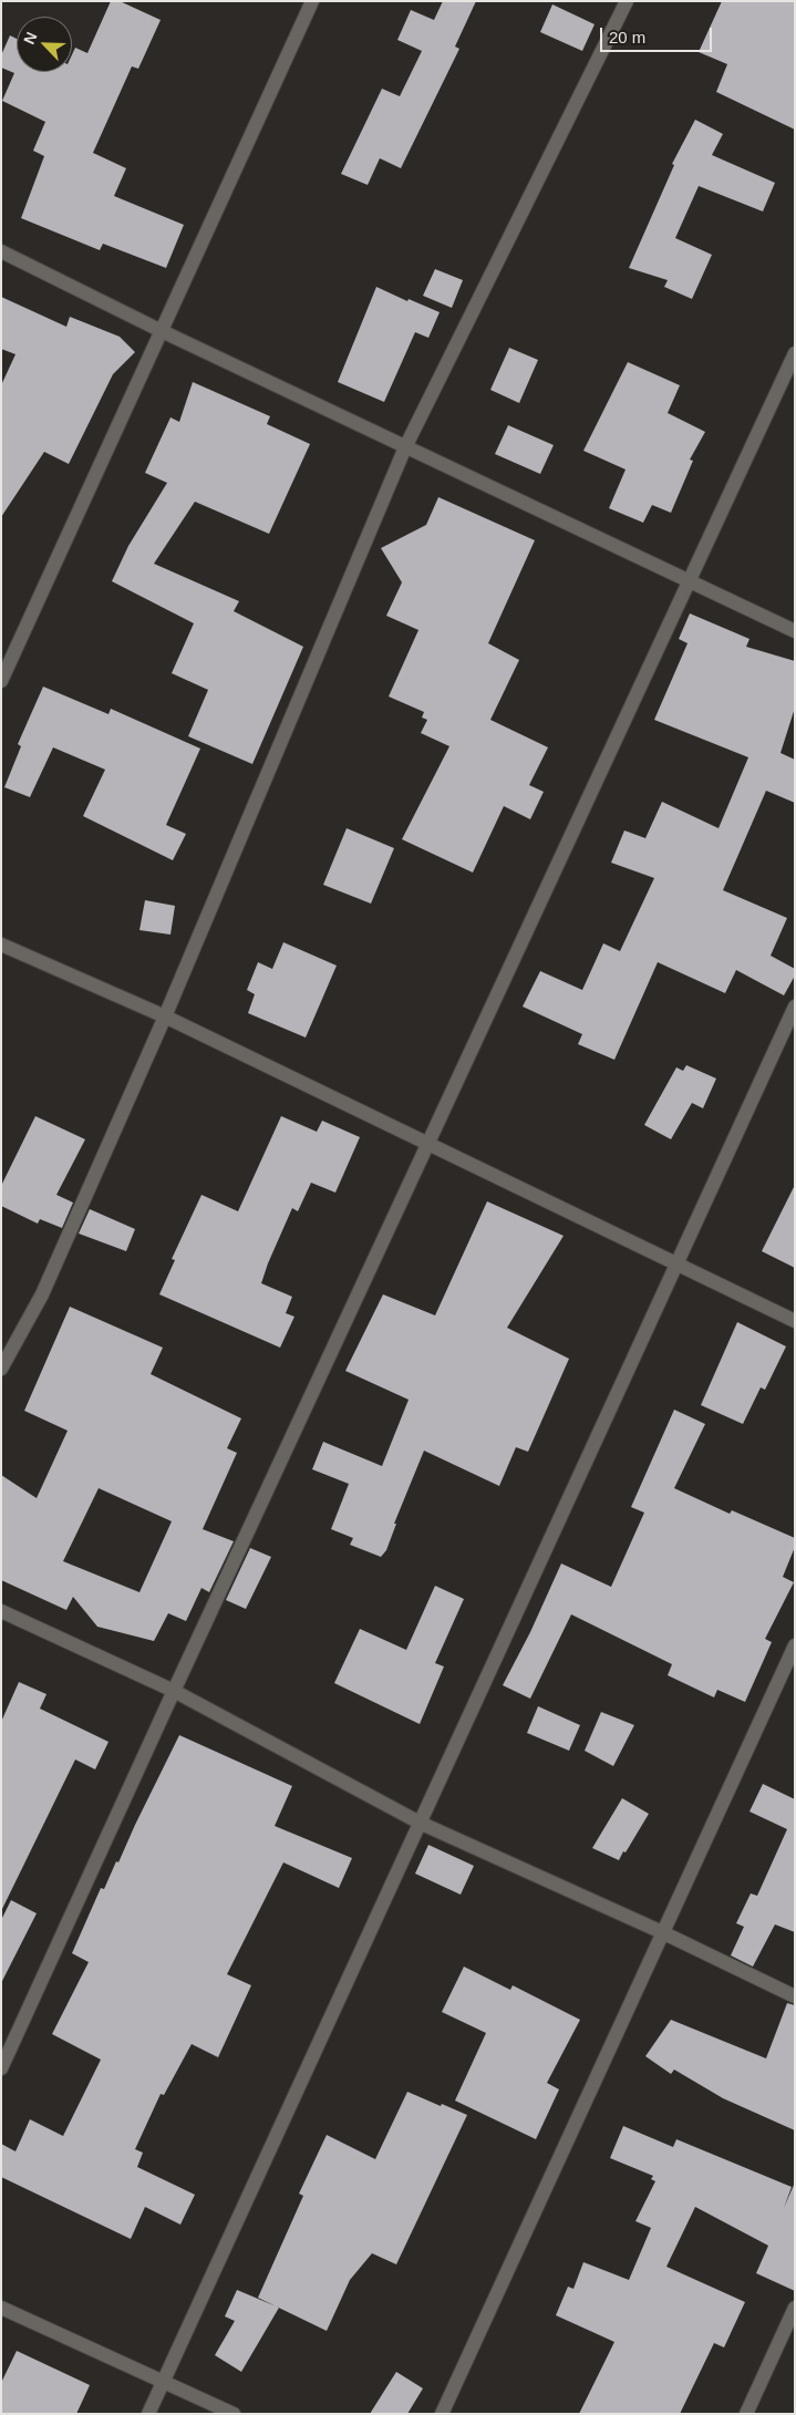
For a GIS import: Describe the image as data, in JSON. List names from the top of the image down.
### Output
{
  "scale_bar": "20 m",
  "north": "top left"
}
